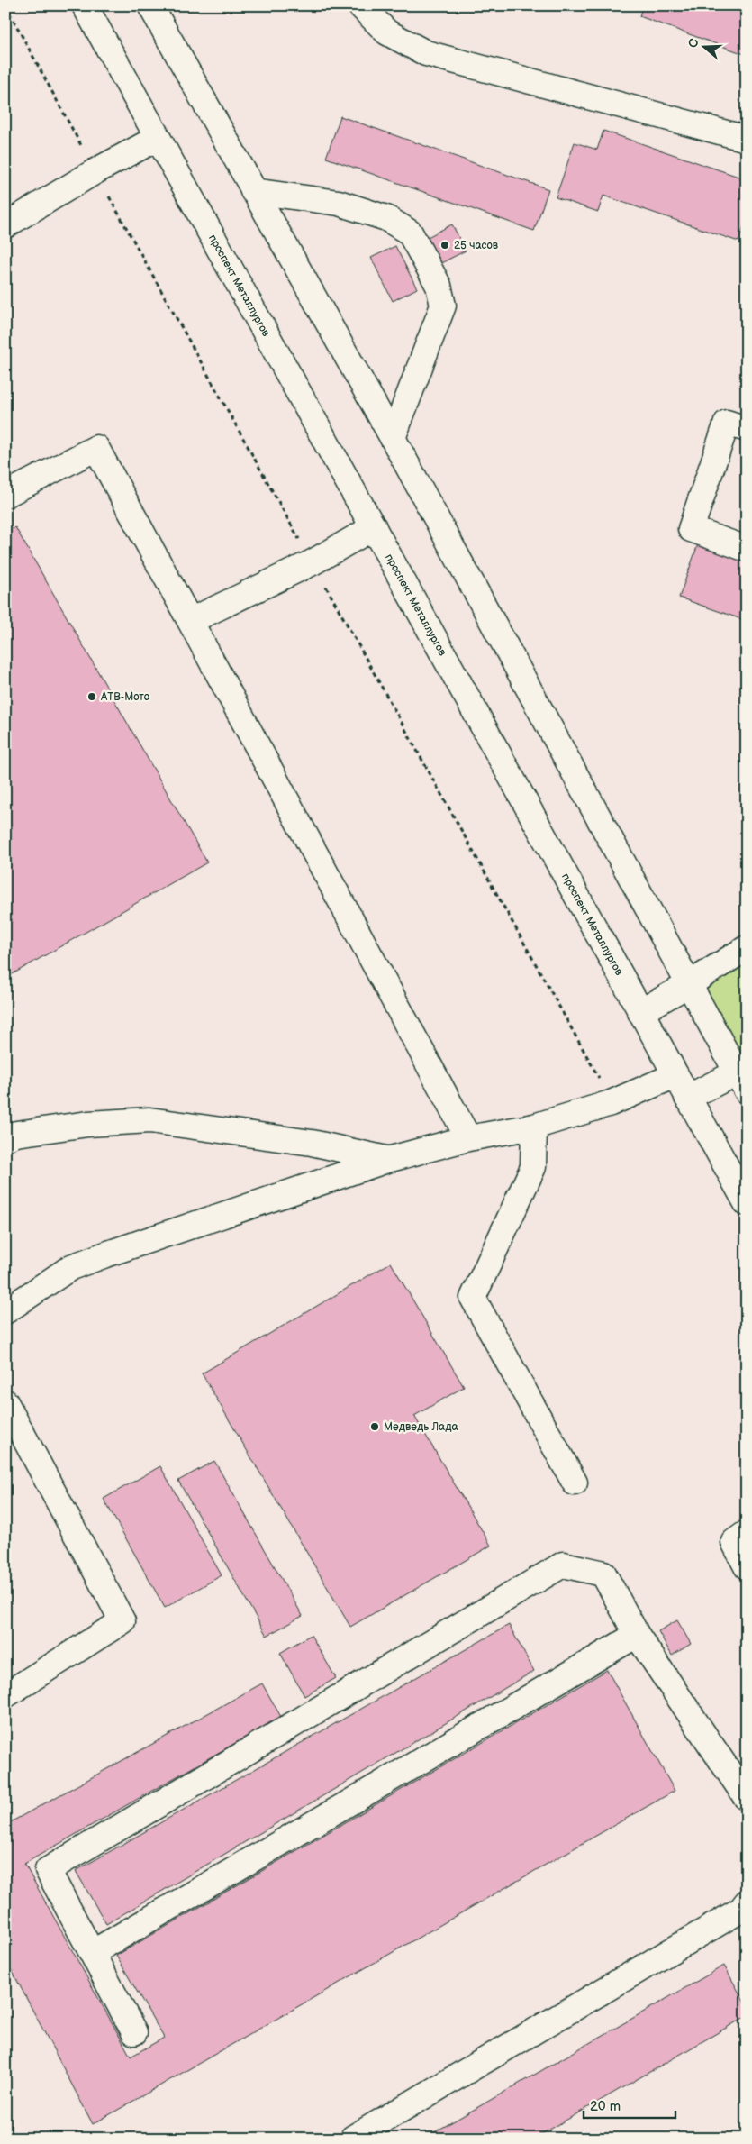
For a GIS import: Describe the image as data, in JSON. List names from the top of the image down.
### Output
{
  "streets": {
    "main road": ["проспект Металлургов"]
  },
  "places": ["25 часов", "АТВ-Мото", "Медведь Лада"],
  "scale_bar": "20 m",
  "north": "left"
}
